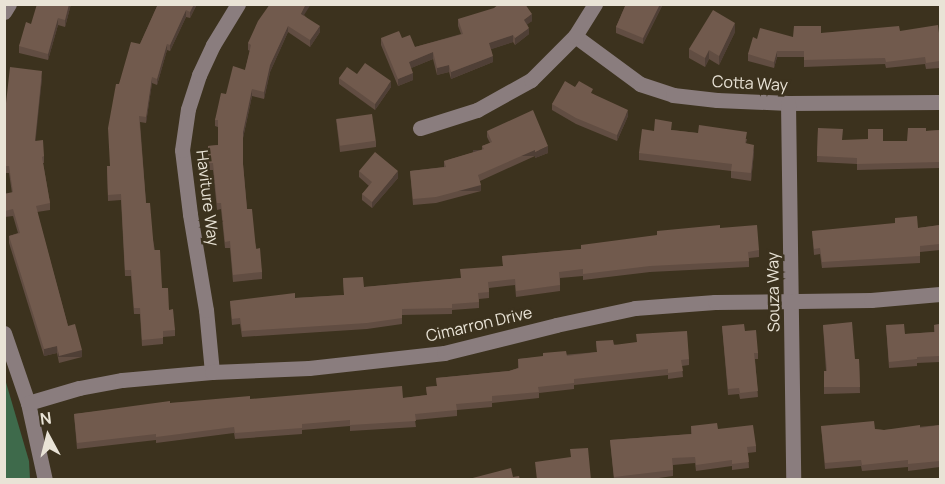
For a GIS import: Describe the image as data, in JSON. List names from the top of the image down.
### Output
{
  "streets": {
    "street": [
      "Cotta Way",
      "Haviture Way",
      "Souza Way",
      "Cimarron Drive"
    ]
  },
  "crossings": [
    ["Cotta Way", "Souza Way"],
    ["Haviture Way", "Cimarron Drive"],
    ["Souza Way", "Cimarron Drive"]
  ],
  "north": "top"
}
